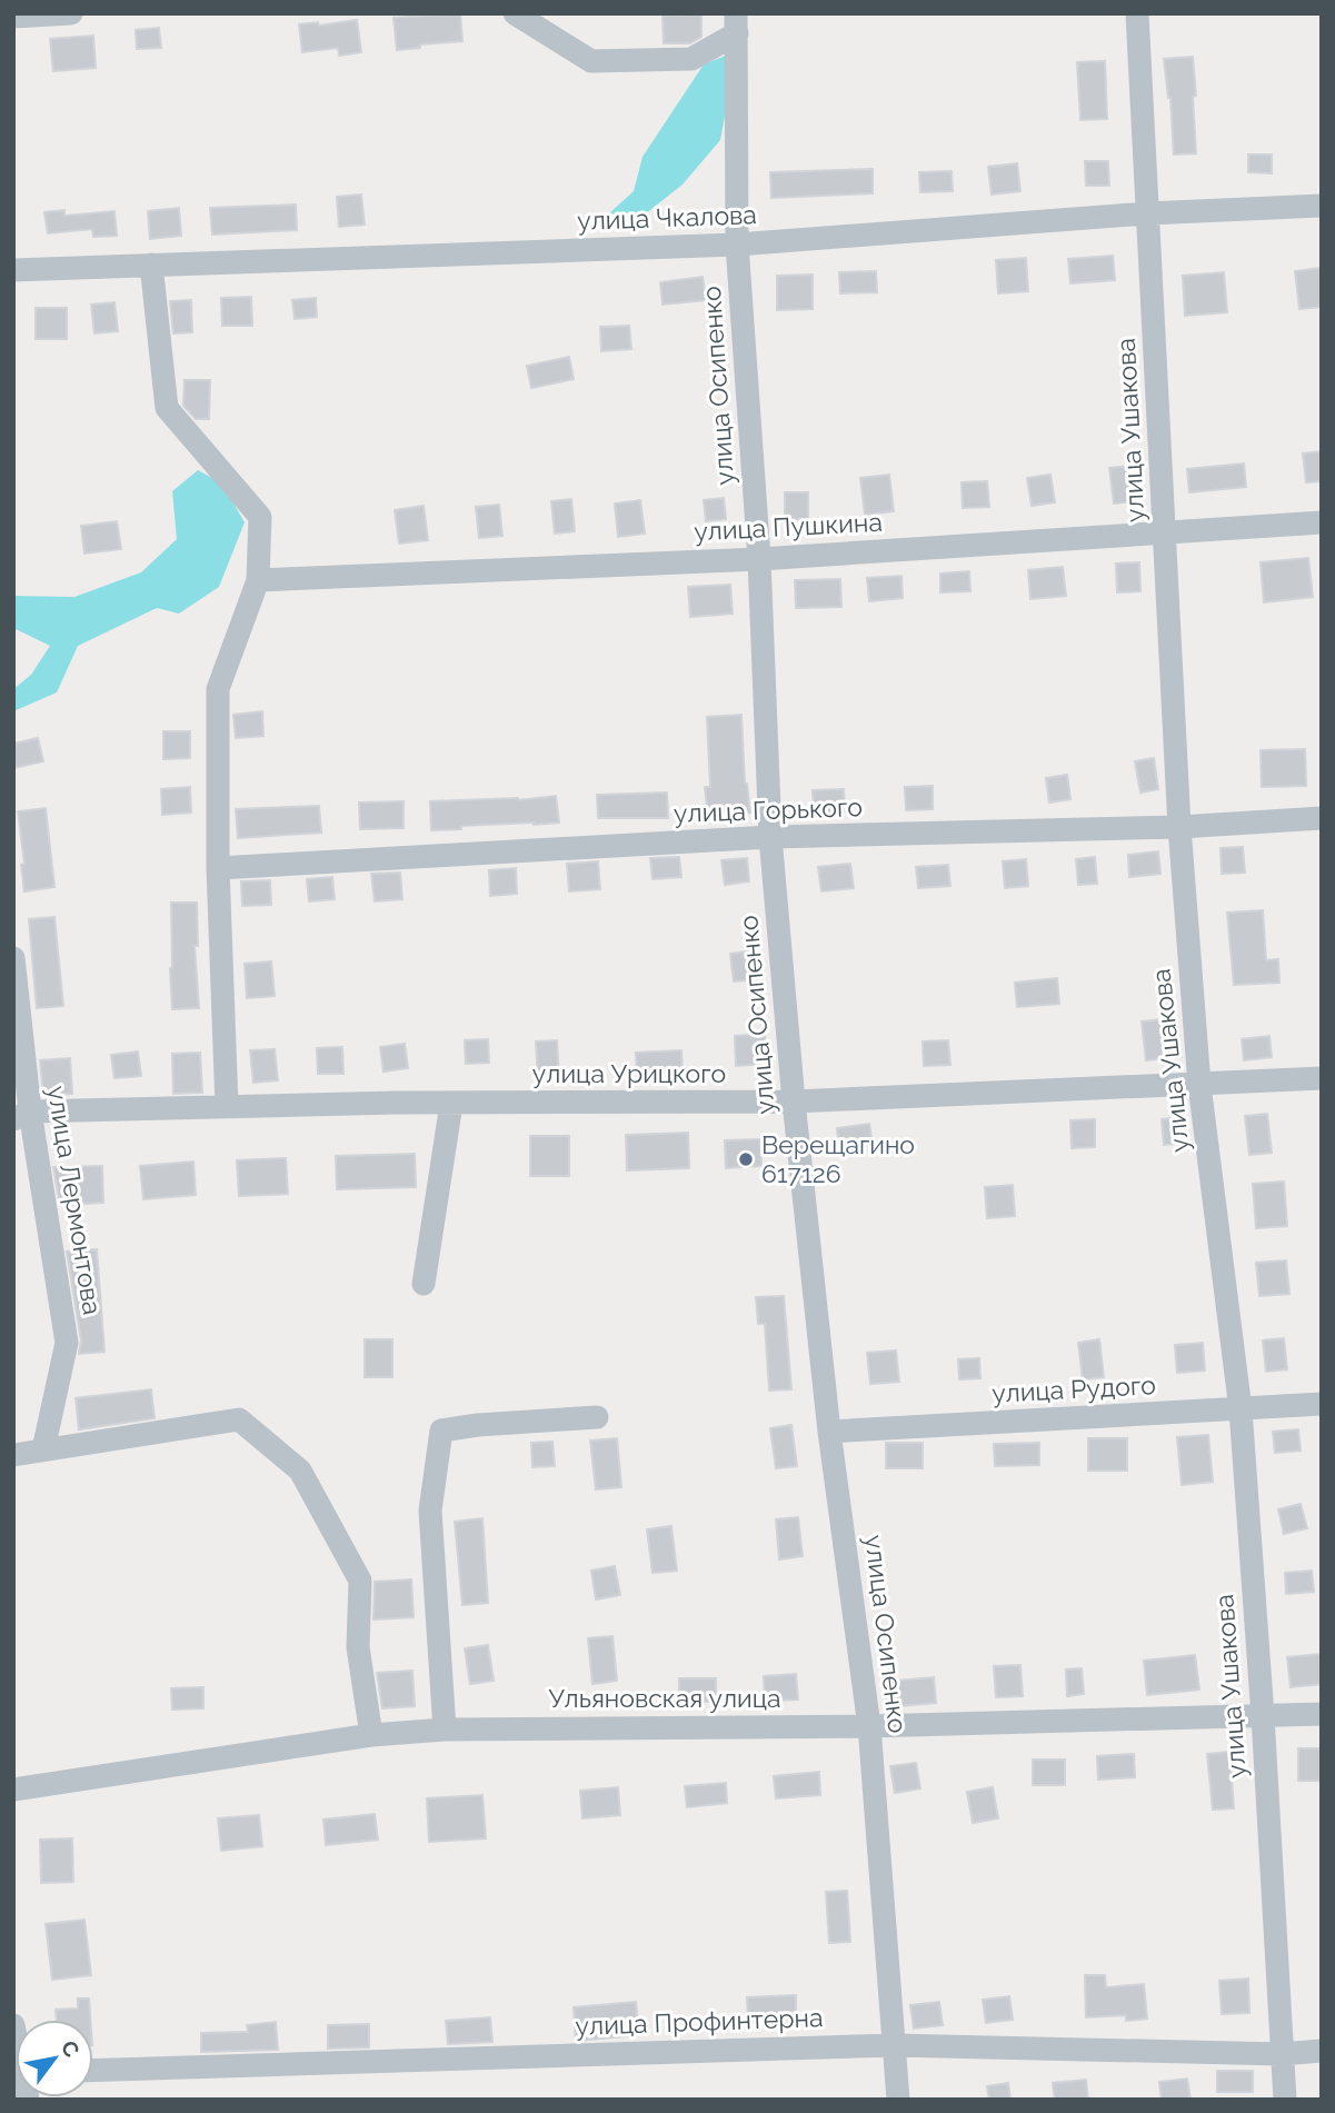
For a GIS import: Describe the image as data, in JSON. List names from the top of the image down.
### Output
{
  "streets": {
    "street": [
      "улица Чкалова",
      "улица Осипенко",
      "улица Ушакова",
      "улица Пушкина",
      "улица Горького",
      "улица Урицкого",
      "улица Лермонтова",
      "улица Рудого",
      "Ульяновская улица",
      "улица Профинтерна"
    ]
  },
  "crossings": [
    ["улица Чкалова", "улица Осипенко"],
    ["улица Чкалова", "улица Ушакова"],
    ["улица Осипенко", "улица Пушкина"],
    ["улица Осипенко", "улица Горького"],
    ["улица Осипенко", "улица Урицкого"],
    ["улица Осипенко", "улица Рудого"],
    ["улица Осипенко", "Ульяновская улица"],
    ["улица Осипенко", "улица Профинтерна"],
    ["улица Ушакова", "улица Пушкина"],
    ["улица Ушакова", "улица Горького"],
    ["улица Ушакова", "улица Урицкого"],
    ["улица Ушакова", "улица Рудого"],
    ["улица Ушакова", "Ульяновская улица"],
    ["улица Ушакова", "улица Профинтерна"],
    ["улица Урицкого", "улица Лермонтова"]
  ],
  "places": ["Верещагино 617126"],
  "north": "top right"
}
